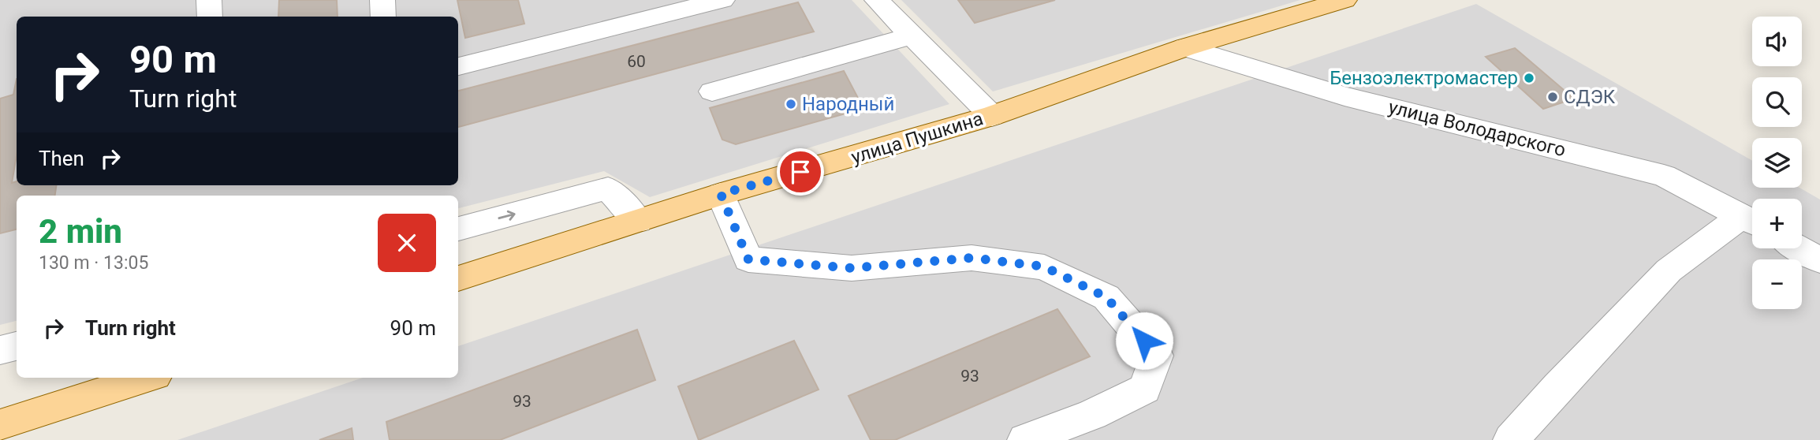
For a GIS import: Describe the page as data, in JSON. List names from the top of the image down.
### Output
{
  "streets": {
    "main road": ["улица Пушкина"],
    "street": ["улица Володарского"]
  },
  "crossings": [
    ["улица Володарского", "улица Пушкина"]
  ],
  "places": ["Бензоэлектромастер", "СДЭК", "Народный"],
  "house_numbers": ["60", "93", "93"],
  "page": {
    "map_buttons": ["+", "−"],
    "turn": ["90 m", "Turn right"],
    "then": "Then",
    "heading": ["2 min", "130 m · 13:05"],
    "list": [
      {
        "name": "Turn right",
        "value": "90 m"
      }
    ]
  }
}
